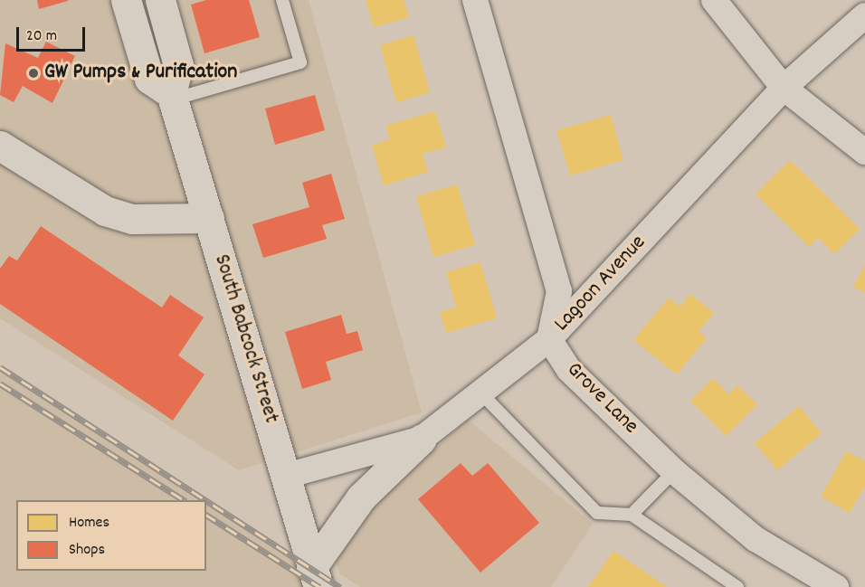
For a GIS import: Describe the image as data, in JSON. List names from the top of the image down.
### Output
{
  "streets": {
    "main road": ["South Babcock Street"],
    "street": ["Lagoon Avenue", "Grove Lane"]
  },
  "crossings": [
    ["Lagoon Avenue", "South Babcock Street"],
    ["Lagoon Avenue", "Grove Lane"]
  ],
  "places": ["GW Pumps & Purification"],
  "legend": ["Homes", "Shops"],
  "scale_bar": "20 m"
}
